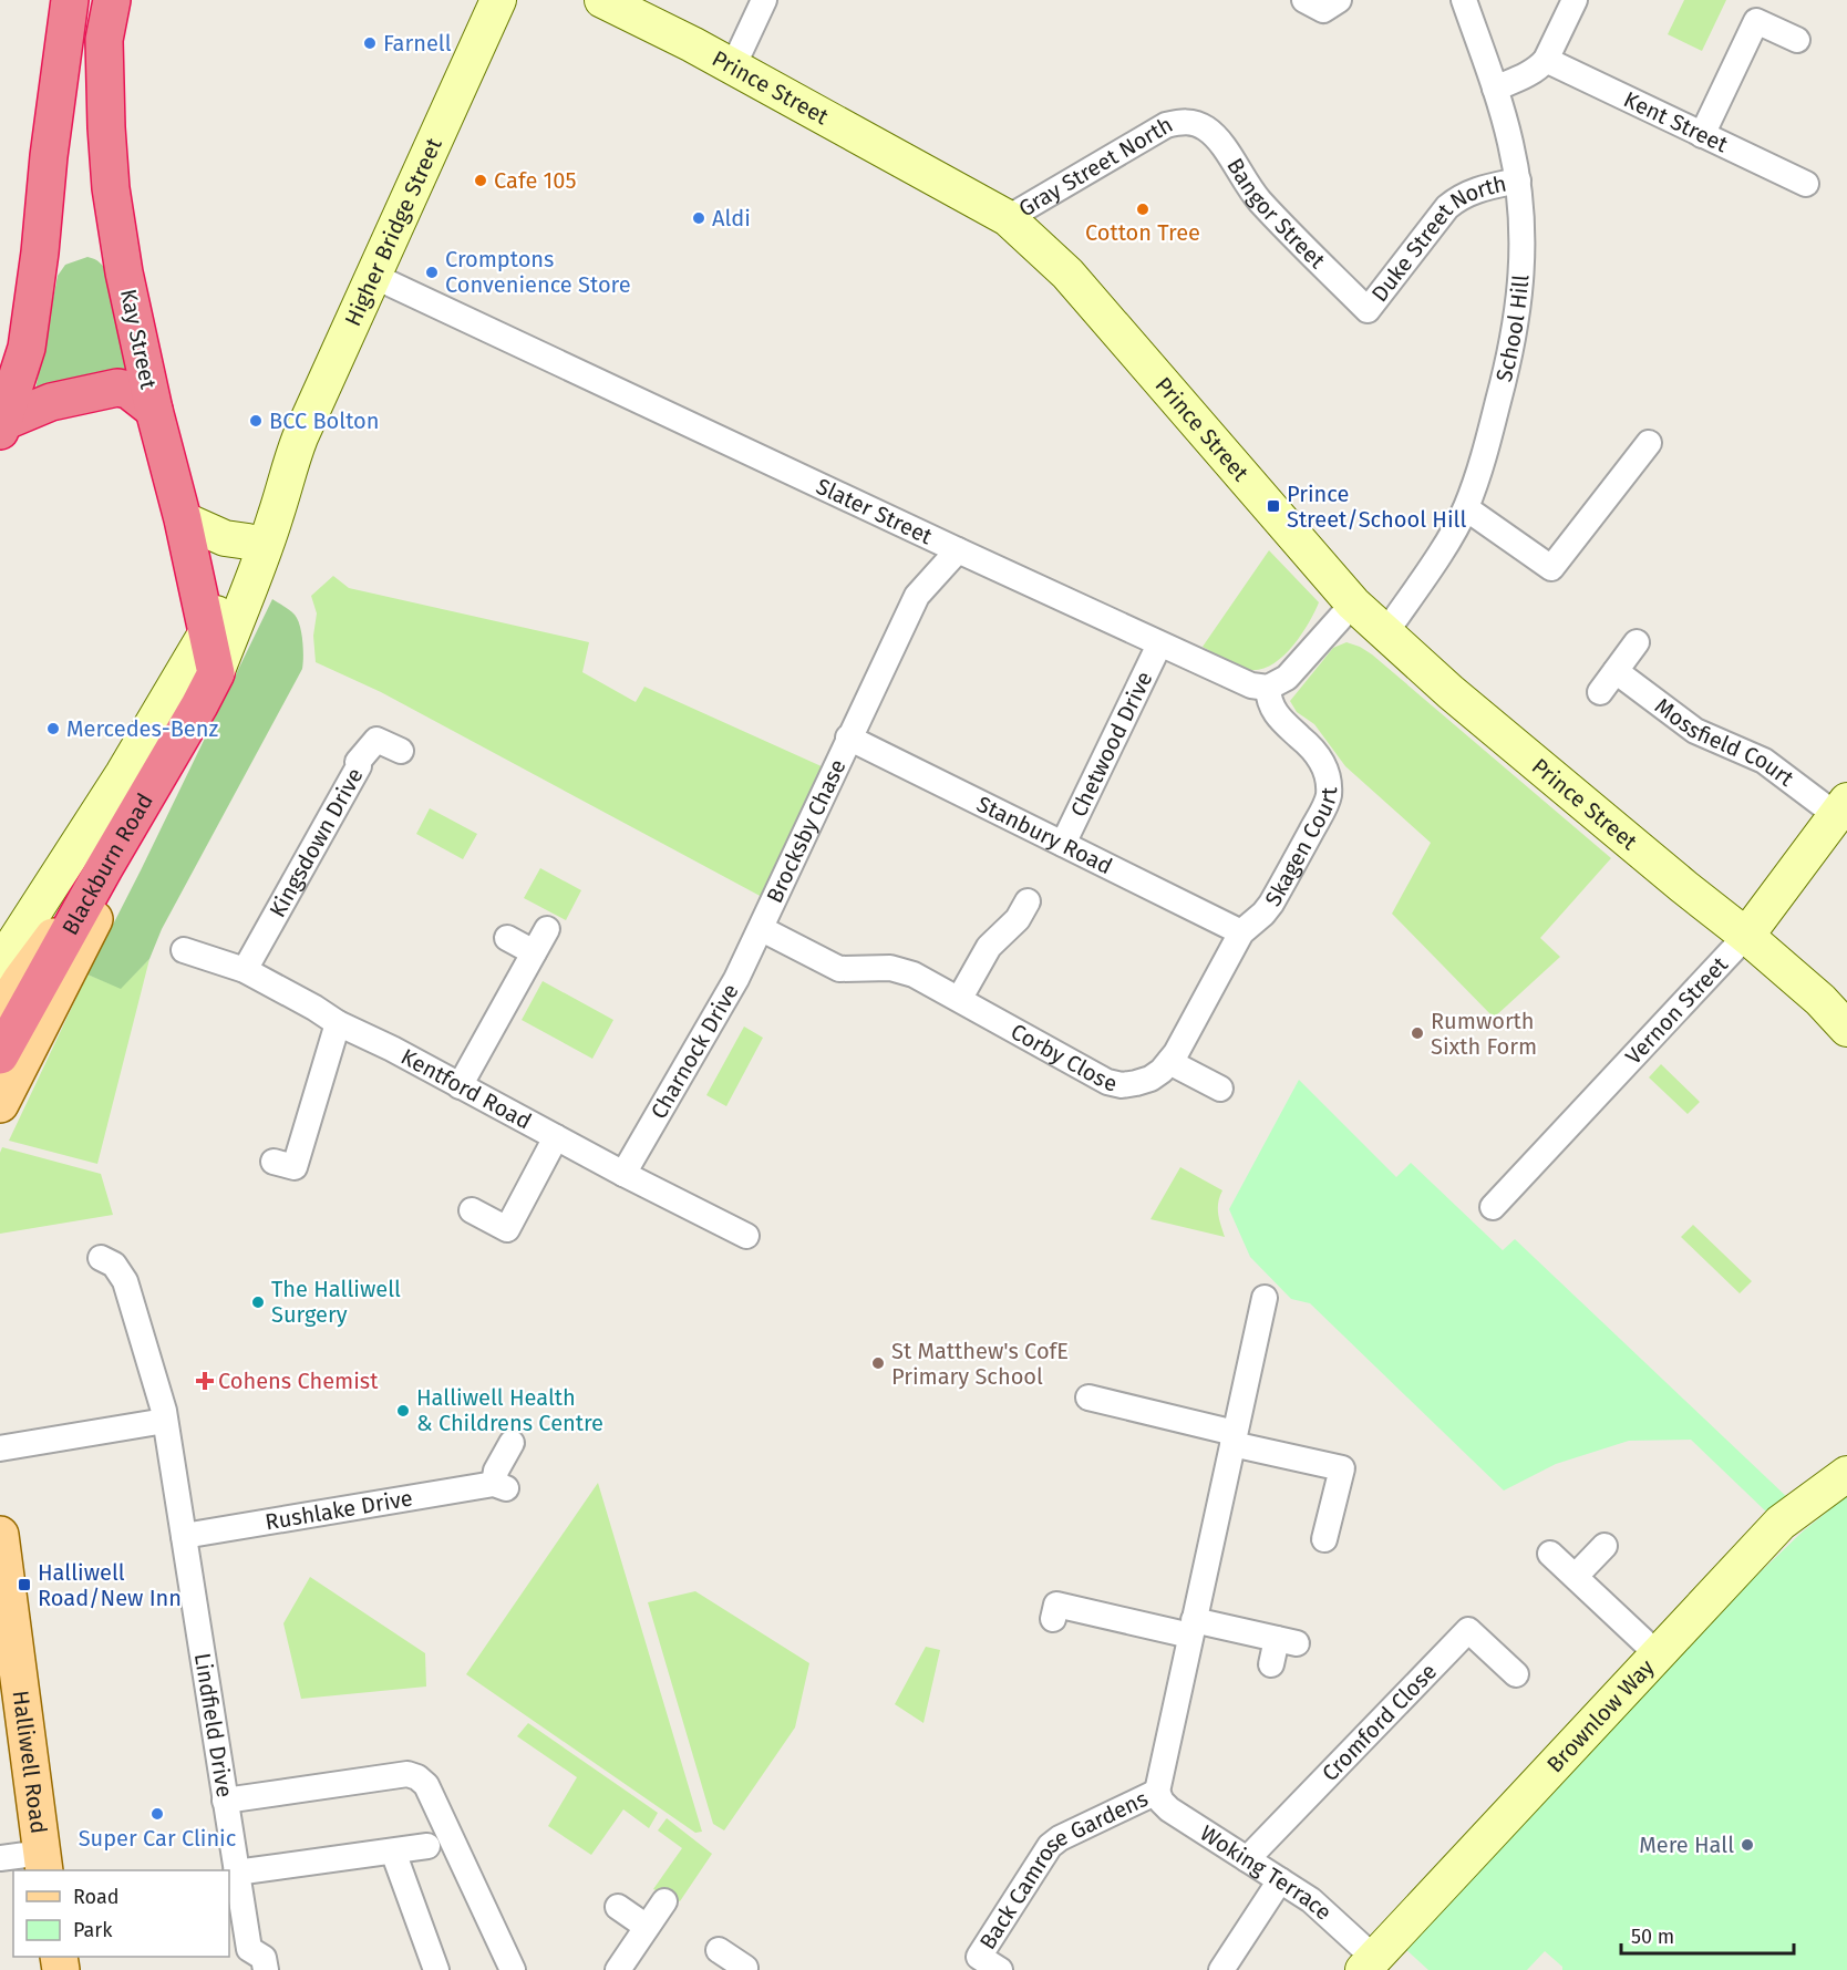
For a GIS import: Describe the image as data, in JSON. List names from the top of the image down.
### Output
{
  "streets": {
    "highway": ["Kay Street", "Blackburn Road"],
    "main road": ["Halliwell Road"],
    "street": [
      "Prince Street",
      "Kent Street",
      "Gray Street North",
      "Bangor Street",
      "Higher Bridge Street",
      "Duke Street North",
      "School Hill",
      "Slater Street",
      "Mossfield Court",
      "Chetwood Drive",
      "Brocksby Chase",
      "Stanbury Road",
      "Kingsdown Drive",
      "Skagen Court",
      "Vernon Street",
      "Charnock Drive",
      "Corby Close",
      "Kentford Road",
      "Rushlake Drive",
      "Brownlow Way",
      "Lindfield Drive",
      "Cromford Close",
      "Back Camrose Gardens",
      "Woking Terrace"
    ]
  },
  "crossings": [
    ["Prince Street", "Gray Street North"],
    ["Prince Street", "School Hill"],
    ["Prince Street", "Vernon Street"],
    ["Gray Street North", "Bangor Street"],
    ["Bangor Street", "Duke Street North"],
    ["Higher Bridge Street", "Kay Street"],
    ["Higher Bridge Street", "Slater Street"],
    ["Higher Bridge Street", "Blackburn Road"],
    ["Duke Street North", "School Hill"],
    ["Kay Street", "Blackburn Road"],
    ["Slater Street", "Chetwood Drive"],
    ["Slater Street", "Brocksby Chase"],
    ["Slater Street", "Skagen Court"],
    ["Mossfield Court", "Vernon Street"],
    ["Chetwood Drive", "Stanbury Road"],
    ["Brocksby Chase", "Stanbury Road"],
    ["Brocksby Chase", "Charnock Drive"],
    ["Brocksby Chase", "Corby Close"],
    ["Stanbury Road", "Skagen Court"],
    ["Stanbury Road", "Corby Close"],
    ["Kingsdown Drive", "Kentford Road"],
    ["Skagen Court", "Corby Close"],
    ["Charnock Drive", "Kentford Road"],
    ["Rushlake Drive", "Lindfield Drive"],
    ["Brownlow Way", "Woking Terrace"],
    ["Cromford Close", "Woking Terrace"],
    ["Back Camrose Gardens", "Woking Terrace"]
  ],
  "places": {
    "other": [
      "Farnell",
      "Cafe 105",
      "Cotton Tree",
      "Aldi",
      "Cromptons Convenience Store",
      "BCC Bolton",
      "Mercedes-Benz",
      "Rumworth Sixth Form",
      "The Halliwell Surgery",
      "St Matthew's CofE Primary School",
      "Halliwell Health & Childrens Centre",
      "Super Car Clinic",
      "Mere Hall"
    ],
    "transit": ["Prince Street/School Hill", "Halliwell Road/New Inn"],
    "health": ["Cohens Chemist"]
  },
  "legend": ["Road", "Park"],
  "scale_bar": "50 m"
}
